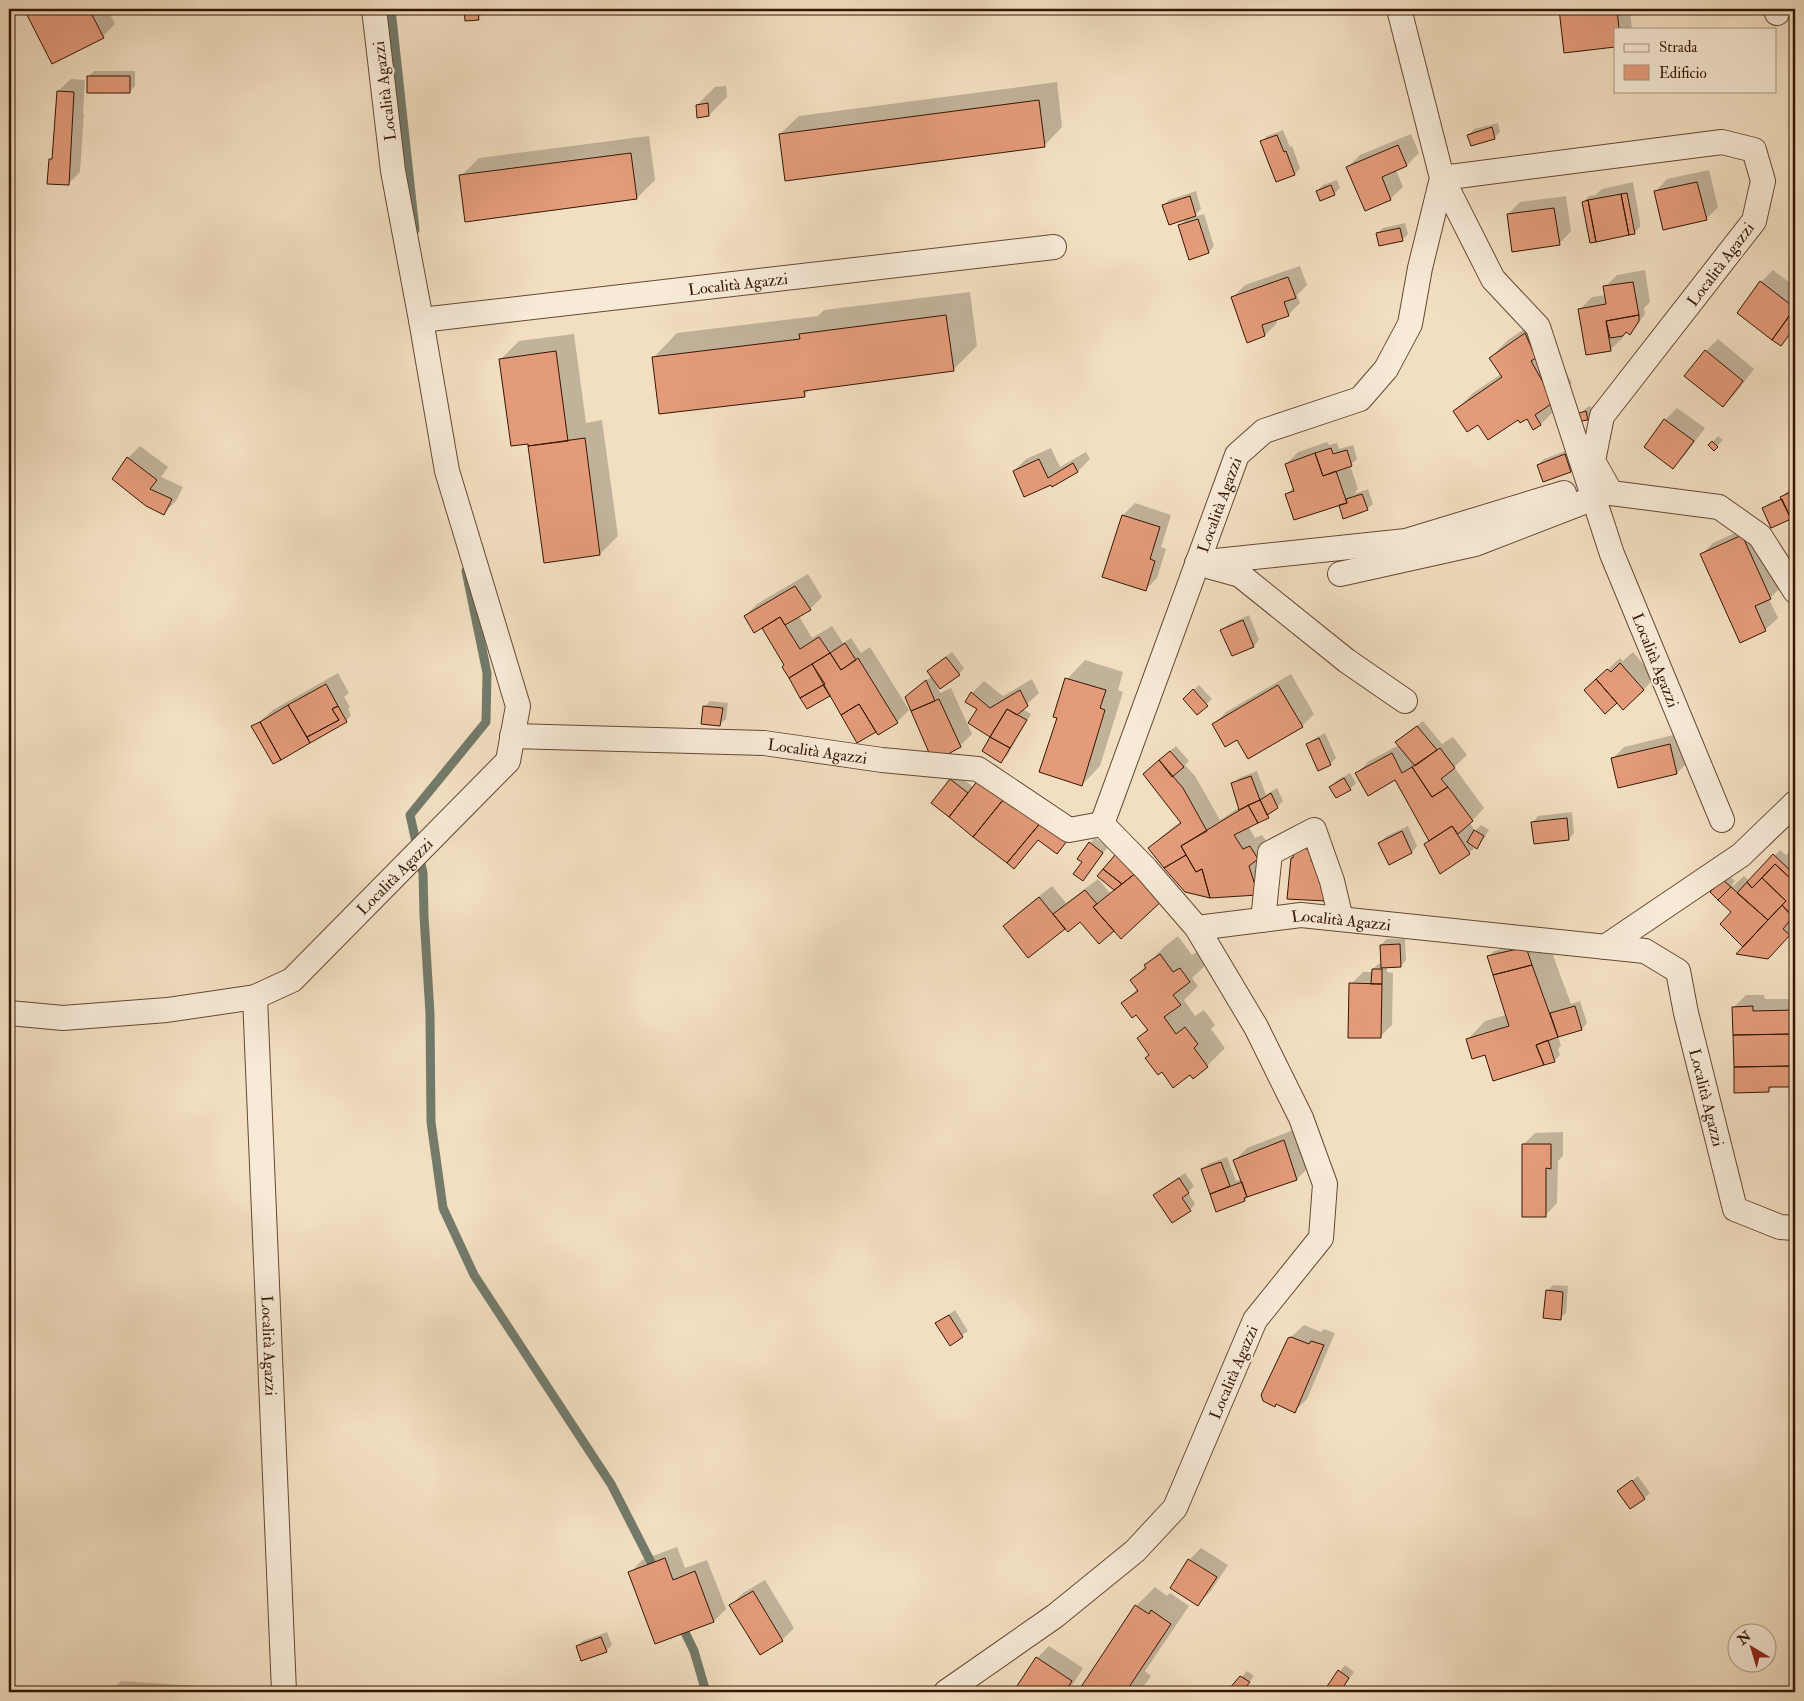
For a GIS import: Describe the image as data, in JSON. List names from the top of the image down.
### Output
{
  "streets": {
    "street": ["Località Agazzi"]
  },
  "legend": ["Strada", "Edificio"],
  "north": "top left"
}
